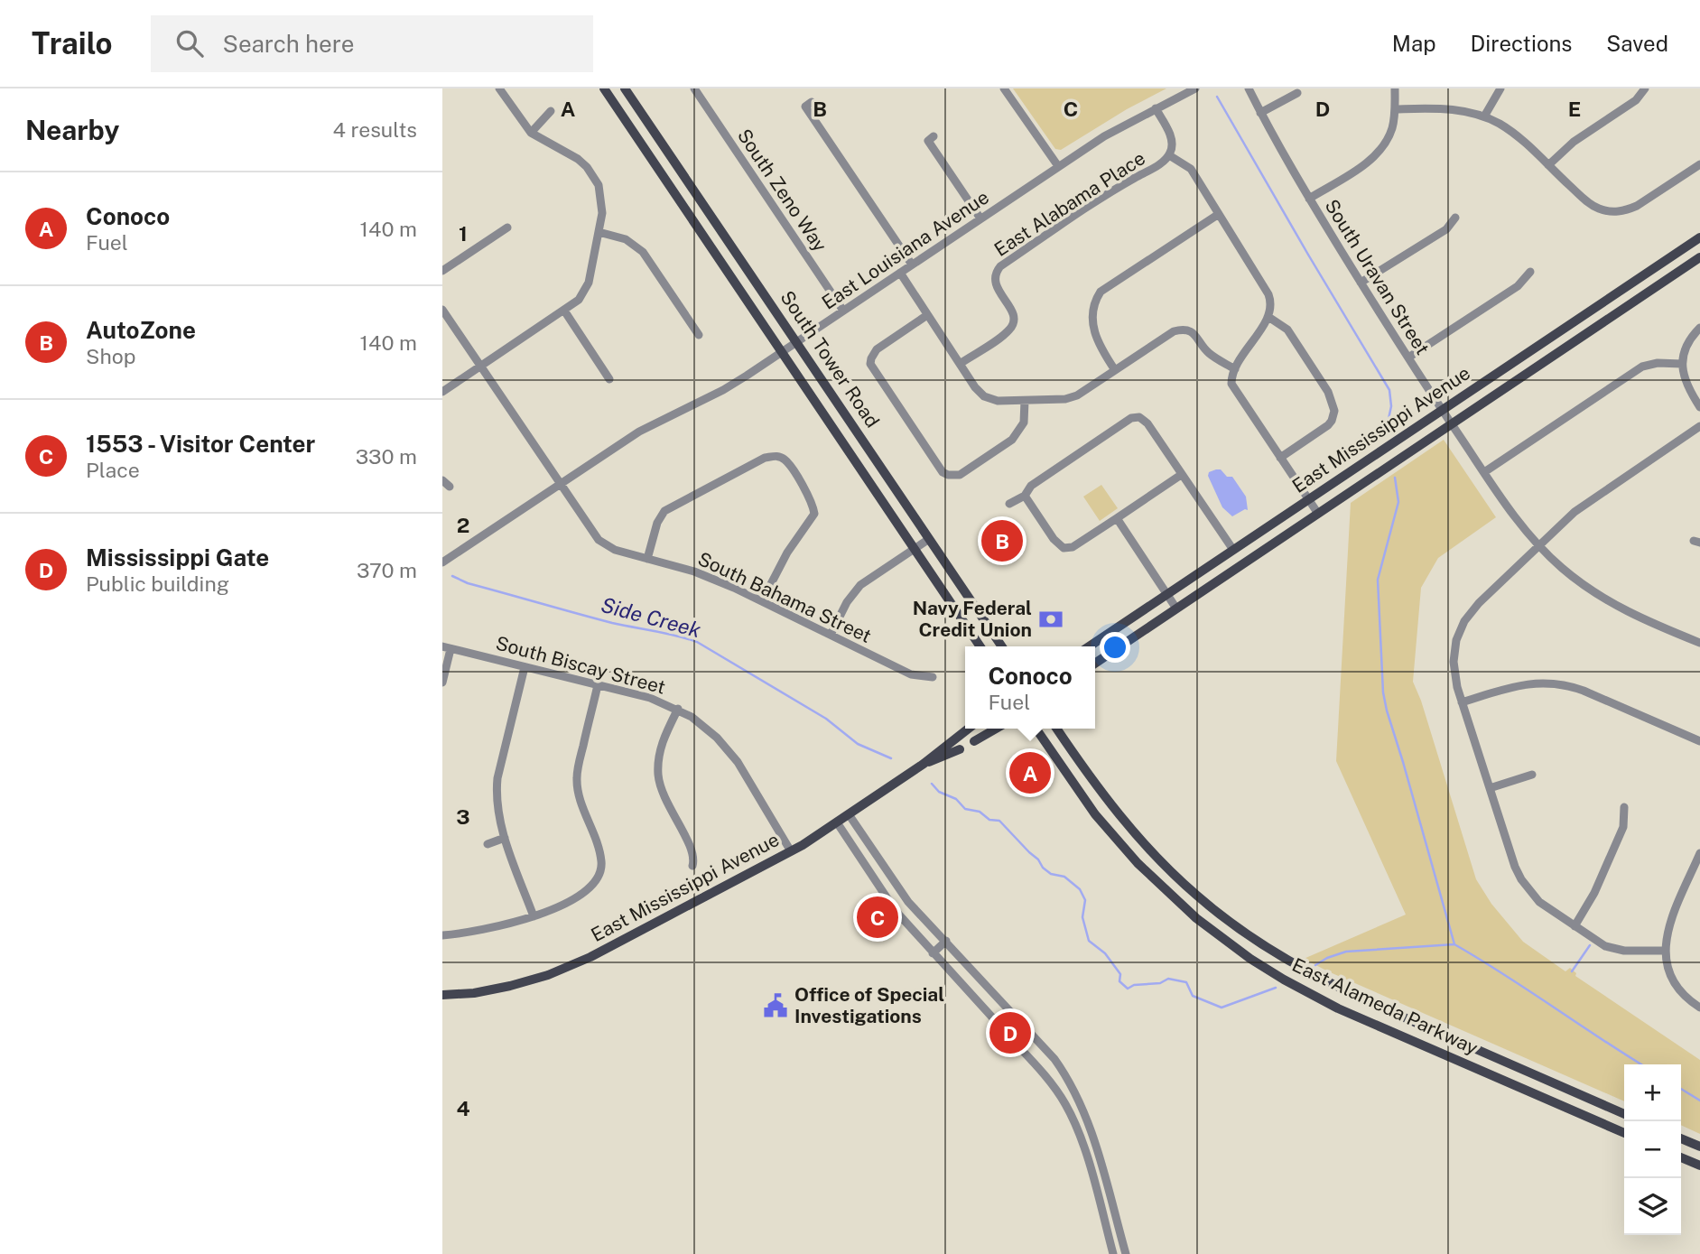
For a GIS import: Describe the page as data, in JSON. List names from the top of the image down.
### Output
{
  "streets": {
    "main road": ["South Tower Road", "East Mississippi Avenue", "East Alameda Parkway"],
    "street": [
      "South Zeno Way",
      "East Alabama Place",
      "East Louisiana Avenue",
      "South Uravan Street",
      "South Bahama Street",
      "South Biscay Street"
    ]
  },
  "crossings": [
    ["South Zeno Way", "East Louisiana Avenue"],
    ["East Louisiana Avenue", "South Tower Road"],
    ["East Louisiana Avenue", "South Bahama Street"],
    ["South Uravan Street", "East Mississippi Avenue"],
    ["East Mississippi Avenue", "South Biscay Street"]
  ],
  "water": ["Side Creek"],
  "places": {
    "bank": ["Navy Federal Credit Union"],
    "public building": ["Office of Special Investigations"]
  },
  "page": {
    "header": "Trailo",
    "search": "Search here",
    "nav": ["Map", "Directions", "Saved"],
    "heading": ["Nearby", "4 results"],
    "list": [
      {
        "mark": "A",
        "name": "Conoco",
        "note": "Fuel",
        "value": "140 m"
      },
      {
        "mark": "B",
        "name": "AutoZone",
        "note": "Shop",
        "value": "140 m"
      },
      {
        "mark": "C",
        "name": "1553 - Visitor Center",
        "note": "Place",
        "value": "330 m"
      },
      {
        "mark": "D",
        "name": "Mississippi Gate",
        "note": "Public building",
        "value": "370 m"
      }
    ],
    "pins": [
      "B",
      "A",
      "C",
      "D"
    ],
    "popup": ["Conoco", "Fuel"],
    "map_buttons": ["+", "−"]
  },
  "grid": {
    "columns": [
      "A",
      "B",
      "C",
      "D",
      "E"
    ],
    "rows": [
      "1",
      "2",
      "3",
      "4"
    ]
  }
}
